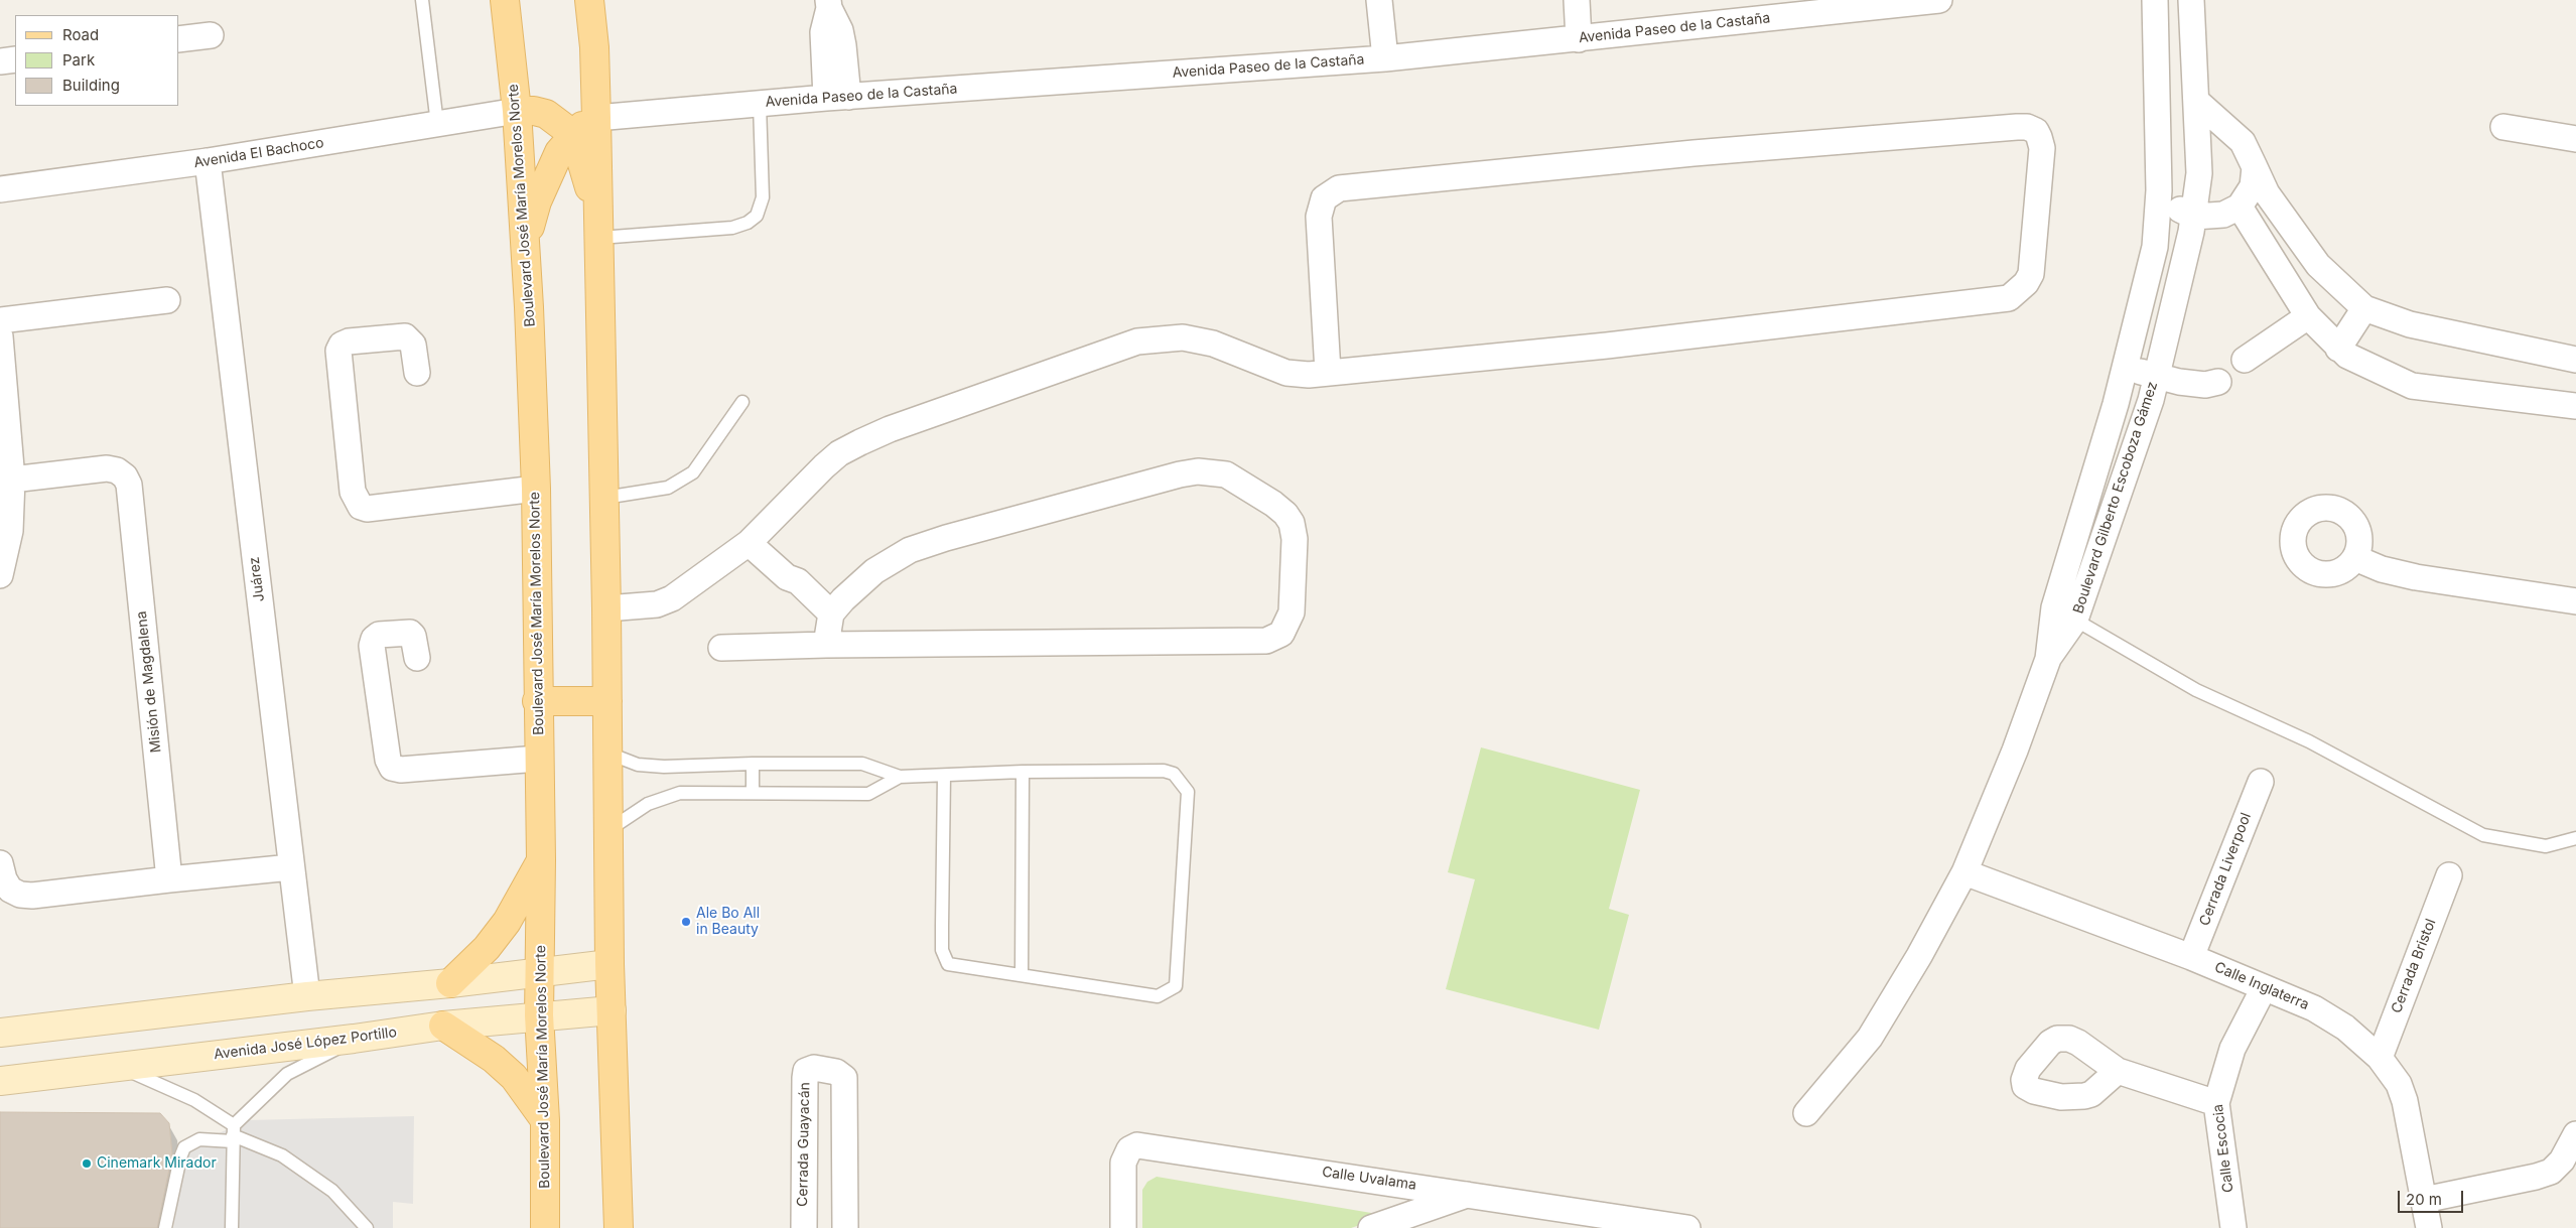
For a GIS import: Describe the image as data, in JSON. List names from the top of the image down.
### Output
{
  "streets": {
    "main road": ["Boulevard José María Morelos Norte", "Avenida José López Portillo"],
    "street": [
      "Avenida Paseo de la Castaña",
      "Avenida El Bachoco",
      "Boulevard Gilberto Escoboza Gámez",
      "Juárez",
      "Misión de Magdalena",
      "Cerrada Liverpool",
      "Cerrada Bristol",
      "Calle Inglaterra",
      "Cerrada Guayacán",
      "Calle Escocia",
      "Calle Uvalama"
    ]
  },
  "crossings": [
    ["Avenida El Bachoco", "Boulevard José María Morelos Norte"],
    ["Avenida El Bachoco", "Juárez"],
    ["Boulevard José María Morelos Norte", "Avenida José López Portillo"],
    ["Boulevard Gilberto Escoboza Gámez", "Calle Inglaterra"],
    ["Cerrada Liverpool", "Calle Inglaterra"],
    ["Cerrada Bristol", "Calle Inglaterra"],
    ["Calle Inglaterra", "Calle Escocia"]
  ],
  "places": ["Ale Bo All in Beauty", "Cinemark Mirador"],
  "legend": ["Road", "Park", "Building"],
  "scale_bar": "20 m"
}
